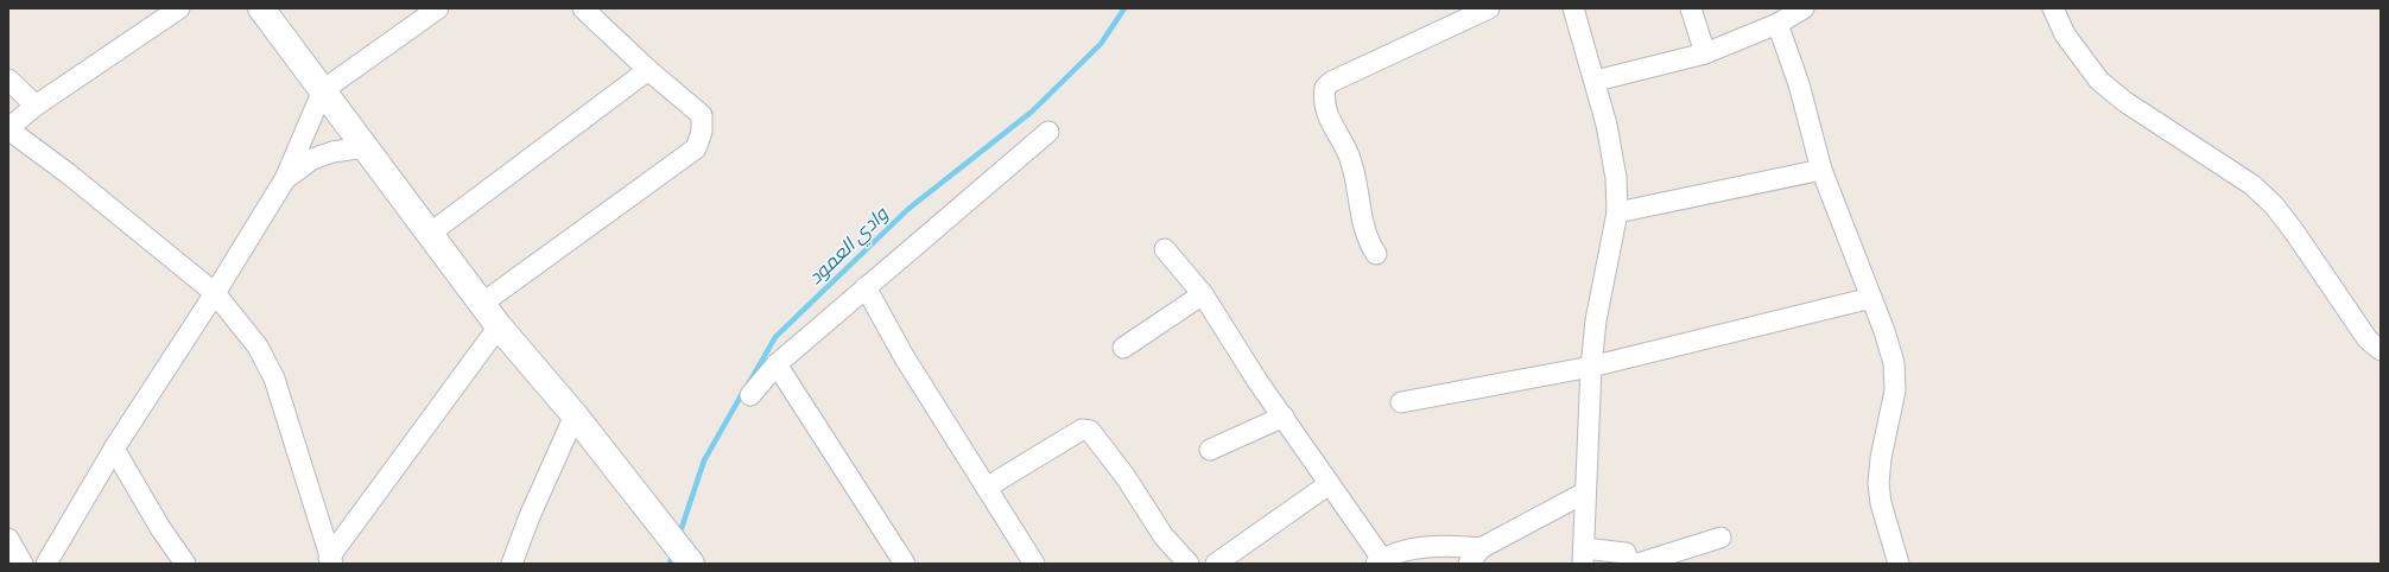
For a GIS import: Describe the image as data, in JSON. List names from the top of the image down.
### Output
{
  "water": ["وادي العمود"]
}
